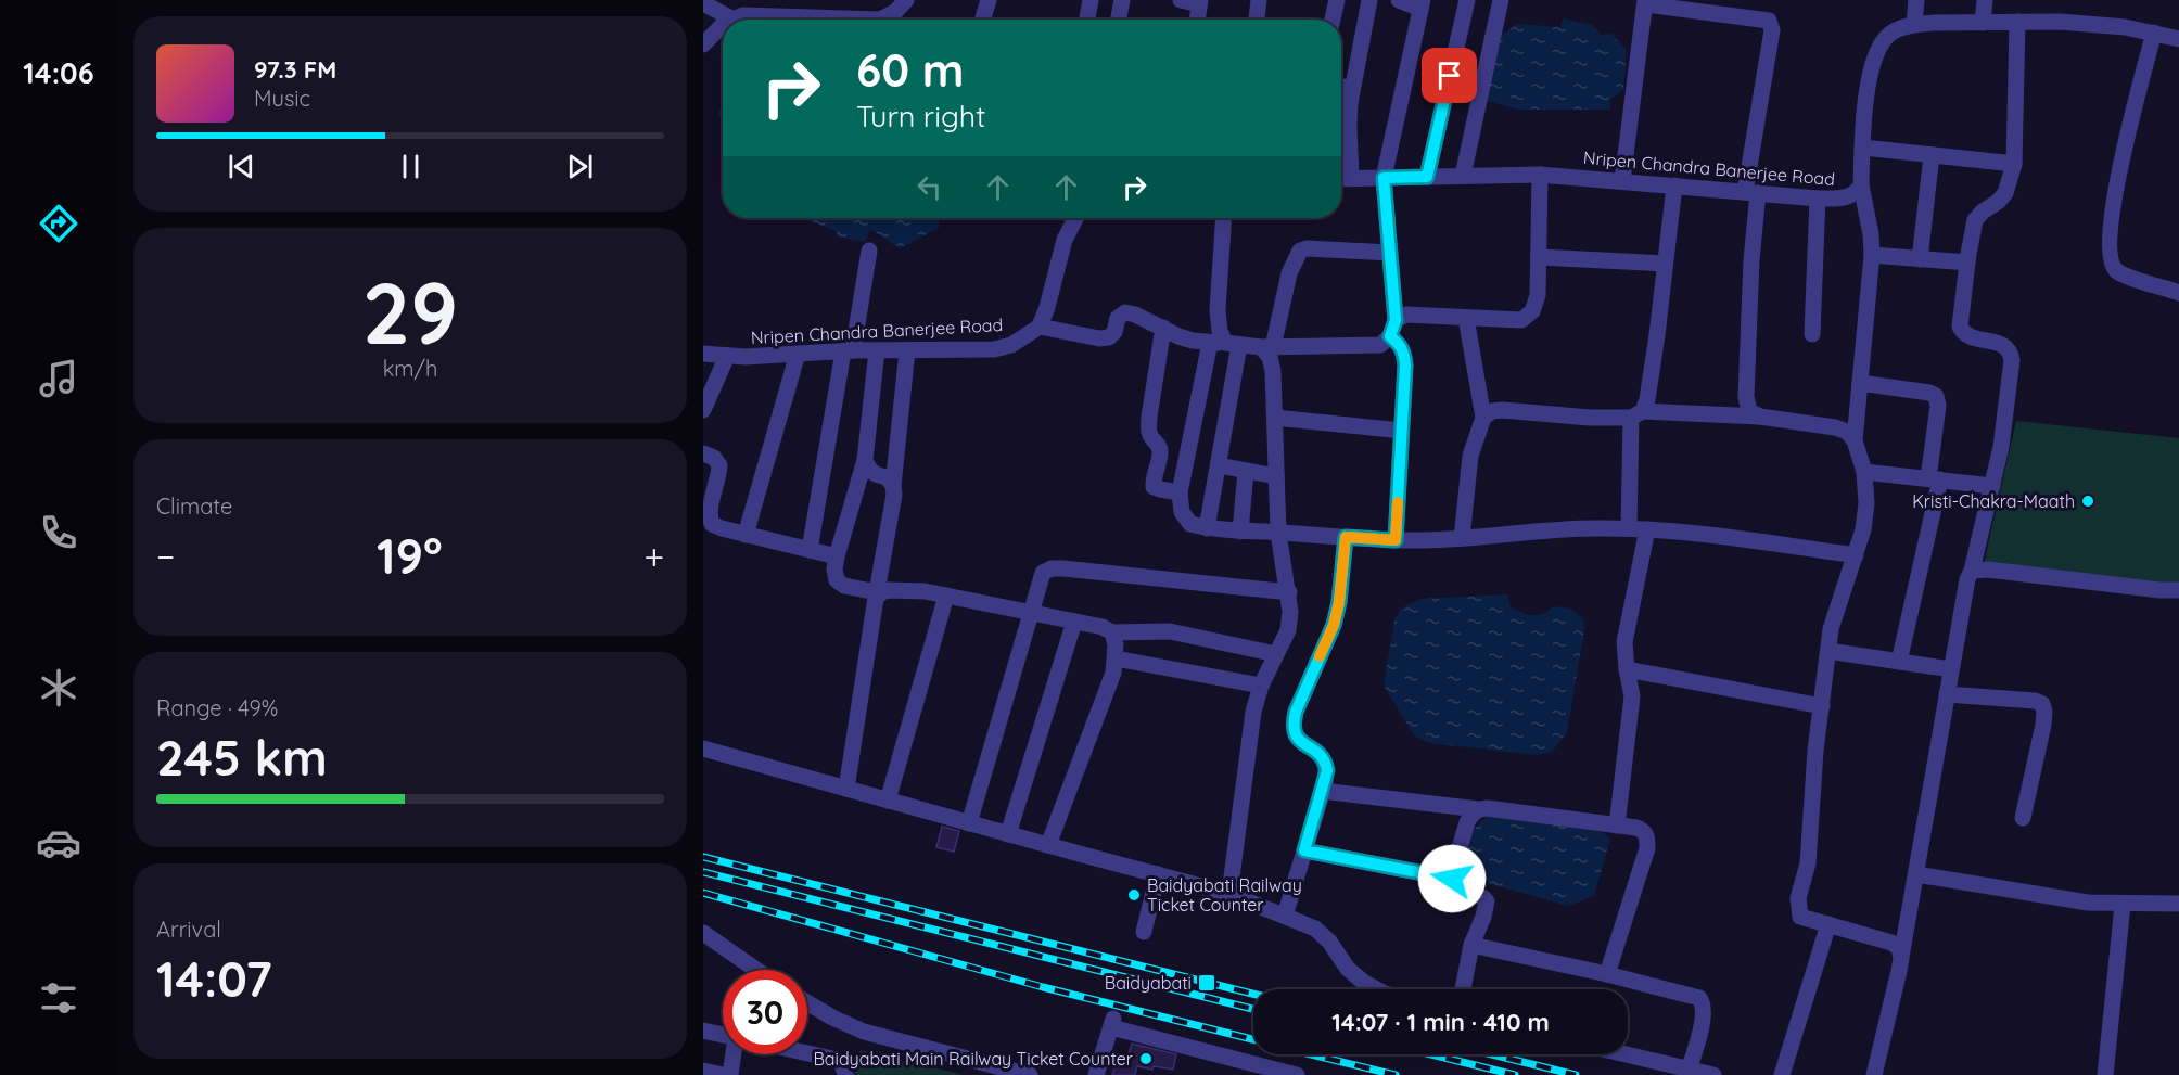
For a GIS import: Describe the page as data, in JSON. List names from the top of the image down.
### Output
{
  "streets": {
    "street": ["Nripen Chandra Banerjee Road"]
  },
  "places": {
    "other": ["Kristi-Chakra-Maath", "Baidyabati Railway Ticket Counter", "Baidyabati Main Railway Ticket Counter"],
    "transit": ["Baidyabati"]
  },
  "page": {
    "tabs": "14:06",
    "turn": ["60 m", "Turn right"],
    "song": ["97.3 FM", "Music"],
    "tile": [
      ["29", "km/h"],
      "Climate",
      ["Range · 49%", "245 km"],
      ["Arrival", "14:07"]
    ],
    "heat": ["−", "19°", "+"],
    "limit": "30",
    "trip": "14:07 · 1 min · 410 m"
  }
}
